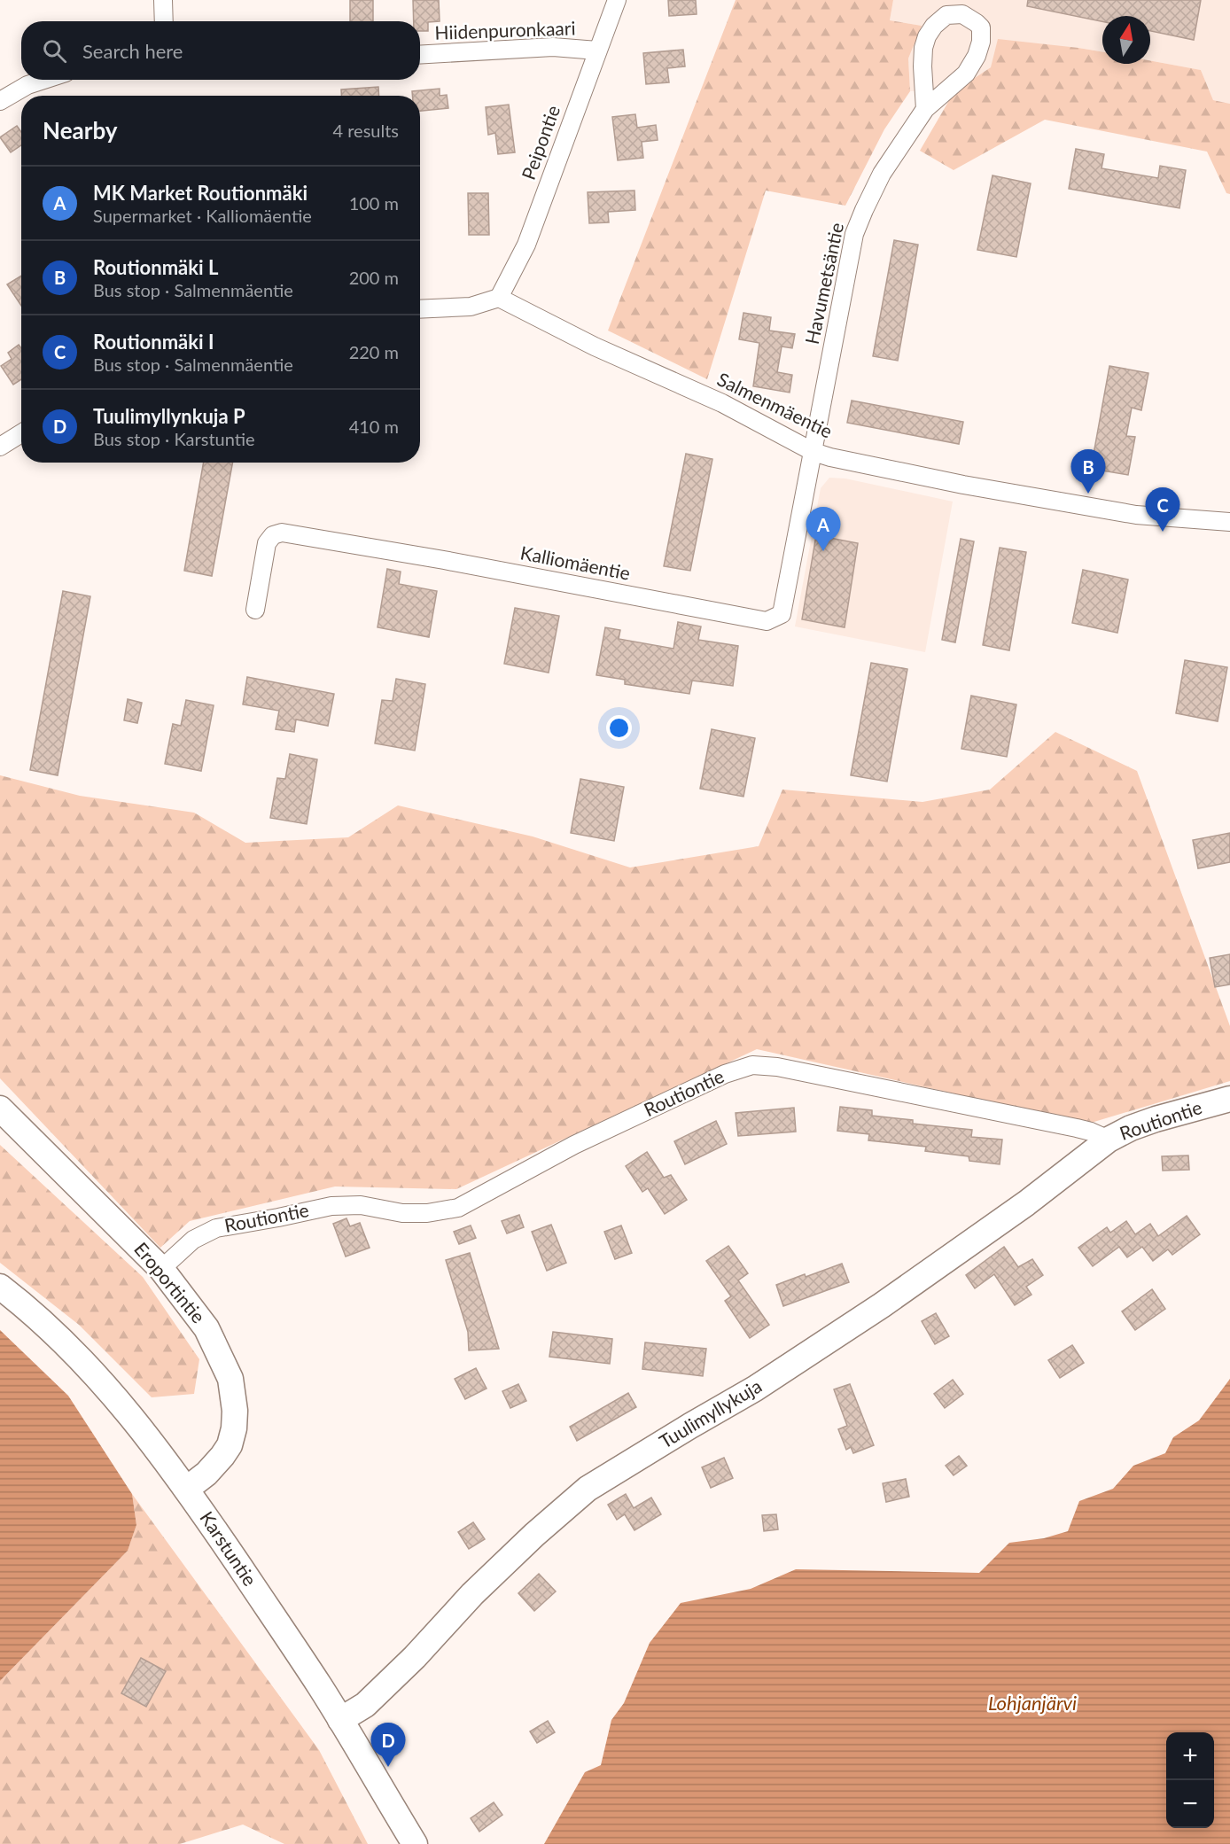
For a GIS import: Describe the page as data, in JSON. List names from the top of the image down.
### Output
{
  "streets": {
    "street": [
      "Hiidenpuronkaari",
      "Peipontie",
      "Havumetsäntie",
      "Salmenmäentie",
      "Kalliomäentie",
      "Routiontie",
      "Eroportintie",
      "Tuulimyllykuja",
      "Karstuntie"
    ]
  },
  "crossings": [
    ["Hiidenpuronkaari", "Peipontie"],
    ["Peipontie", "Salmenmäentie"],
    ["Havumetsäntie", "Salmenmäentie"],
    ["Havumetsäntie", "Kalliomäentie"],
    ["Salmenmäentie", "Kalliomäentie"],
    ["Routiontie", "Eroportintie"],
    ["Routiontie", "Tuulimyllykuja"],
    ["Eroportintie", "Karstuntie"],
    ["Tuulimyllykuja", "Karstuntie"]
  ],
  "water": ["Lohjanjärvi"],
  "north": "top",
  "page": {
    "search": "Search here",
    "heading": ["Nearby", "4 results"],
    "list": [
      {
        "mark": "A",
        "name": "MK Market Routionmäki",
        "note": "Supermarket · Kalliomäentie",
        "value": "100 m"
      },
      {
        "mark": "B",
        "name": "Routionmäki L",
        "note": "Bus stop · Salmenmäentie",
        "value": "200 m"
      },
      {
        "mark": "C",
        "name": "Routionmäki I",
        "note": "Bus stop · Salmenmäentie",
        "value": "220 m"
      },
      {
        "mark": "D",
        "name": "Tuulimyllynkuja P",
        "note": "Bus stop · Karstuntie",
        "value": "410 m"
      }
    ],
    "pins": [
      "B",
      "C",
      "A",
      "D"
    ],
    "map_buttons": ["+", "−"]
  }
}
